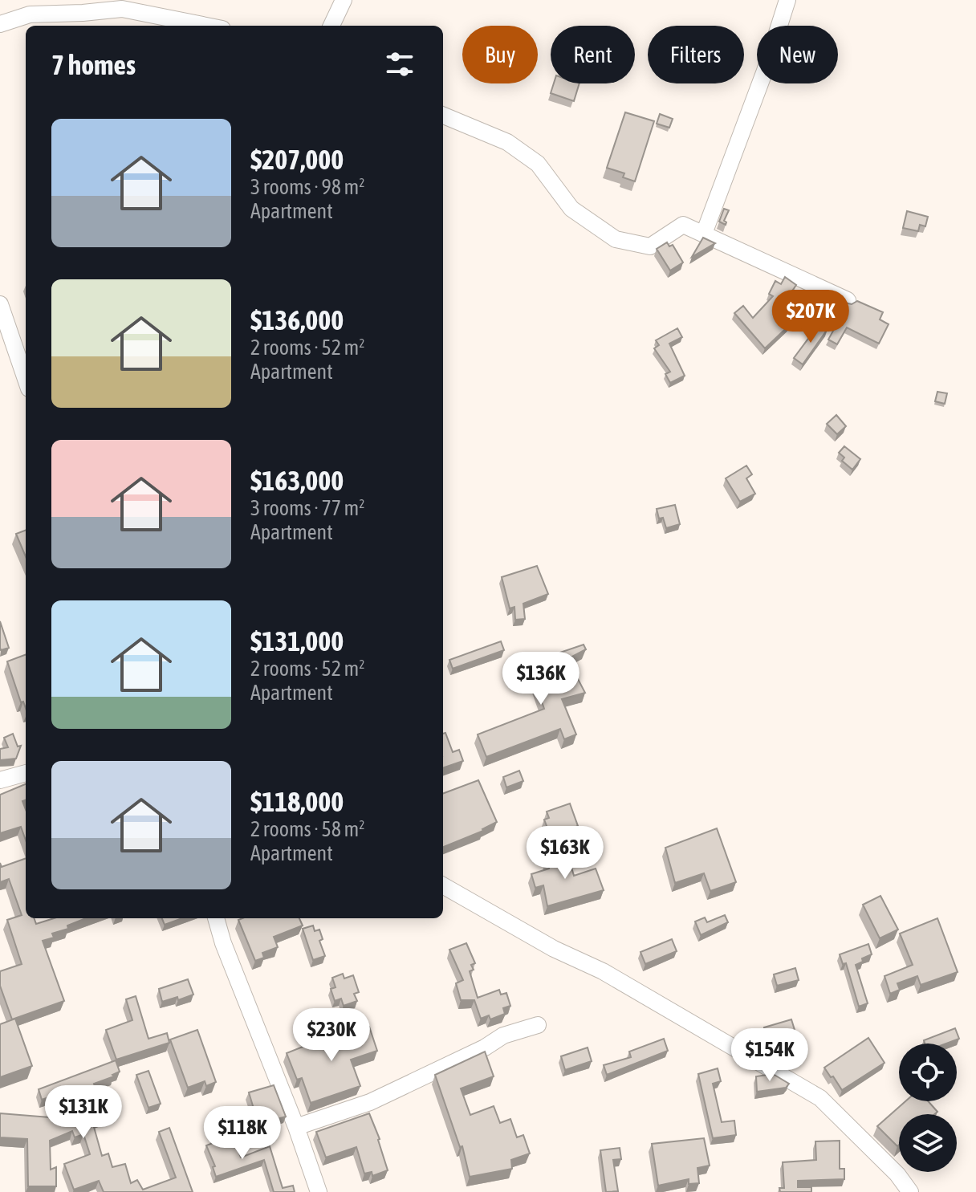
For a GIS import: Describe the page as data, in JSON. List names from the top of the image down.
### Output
{
  "page": {
    "chip": [
      "Buy",
      "Rent",
      "Filters",
      "New"
    ],
    "heading": "7 homes",
    "list": [
      {
        "name": "$207,000",
        "note": "3 rooms · 98 m² · Apartment"
      },
      {
        "name": "$136,000",
        "note": "2 rooms · 52 m² · Apartment"
      },
      {
        "name": "$163,000",
        "note": "3 rooms · 77 m² · Apartment"
      },
      {
        "name": "$131,000",
        "note": "2 rooms · 52 m² · Apartment"
      },
      {
        "name": "$118,000",
        "note": "2 rooms · 58 m² · Apartment"
      }
    ],
    "price": [
      "$207K",
      "$136K",
      "$163K",
      "$230K",
      "$154K",
      "$131K",
      "$118K"
    ]
  }
}
